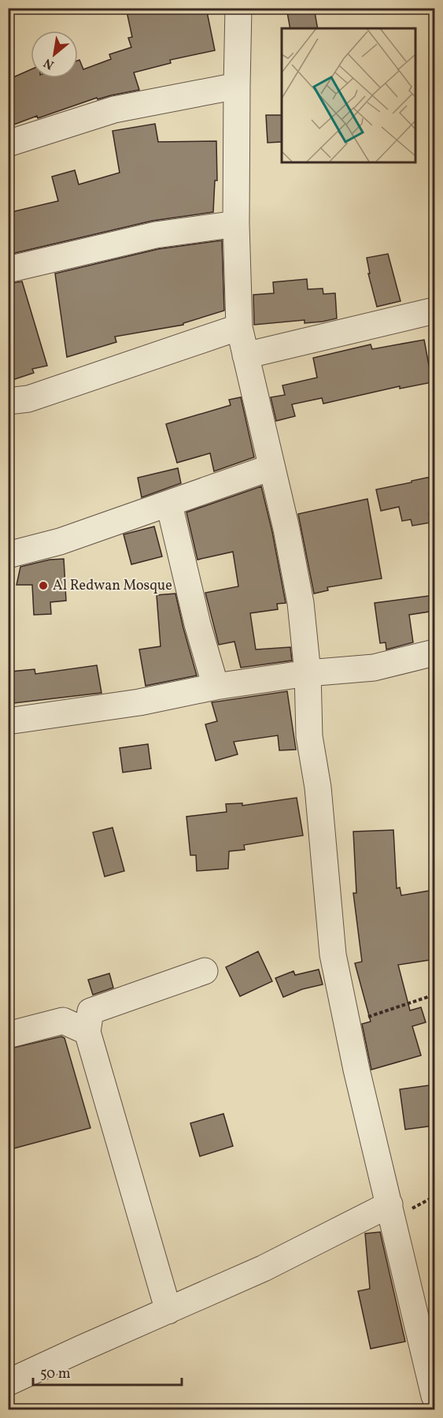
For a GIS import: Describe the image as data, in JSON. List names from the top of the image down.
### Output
{
  "places": ["Al Redwan Mosque"],
  "scale_bar": "50 m",
  "north": "bottom left"
}
